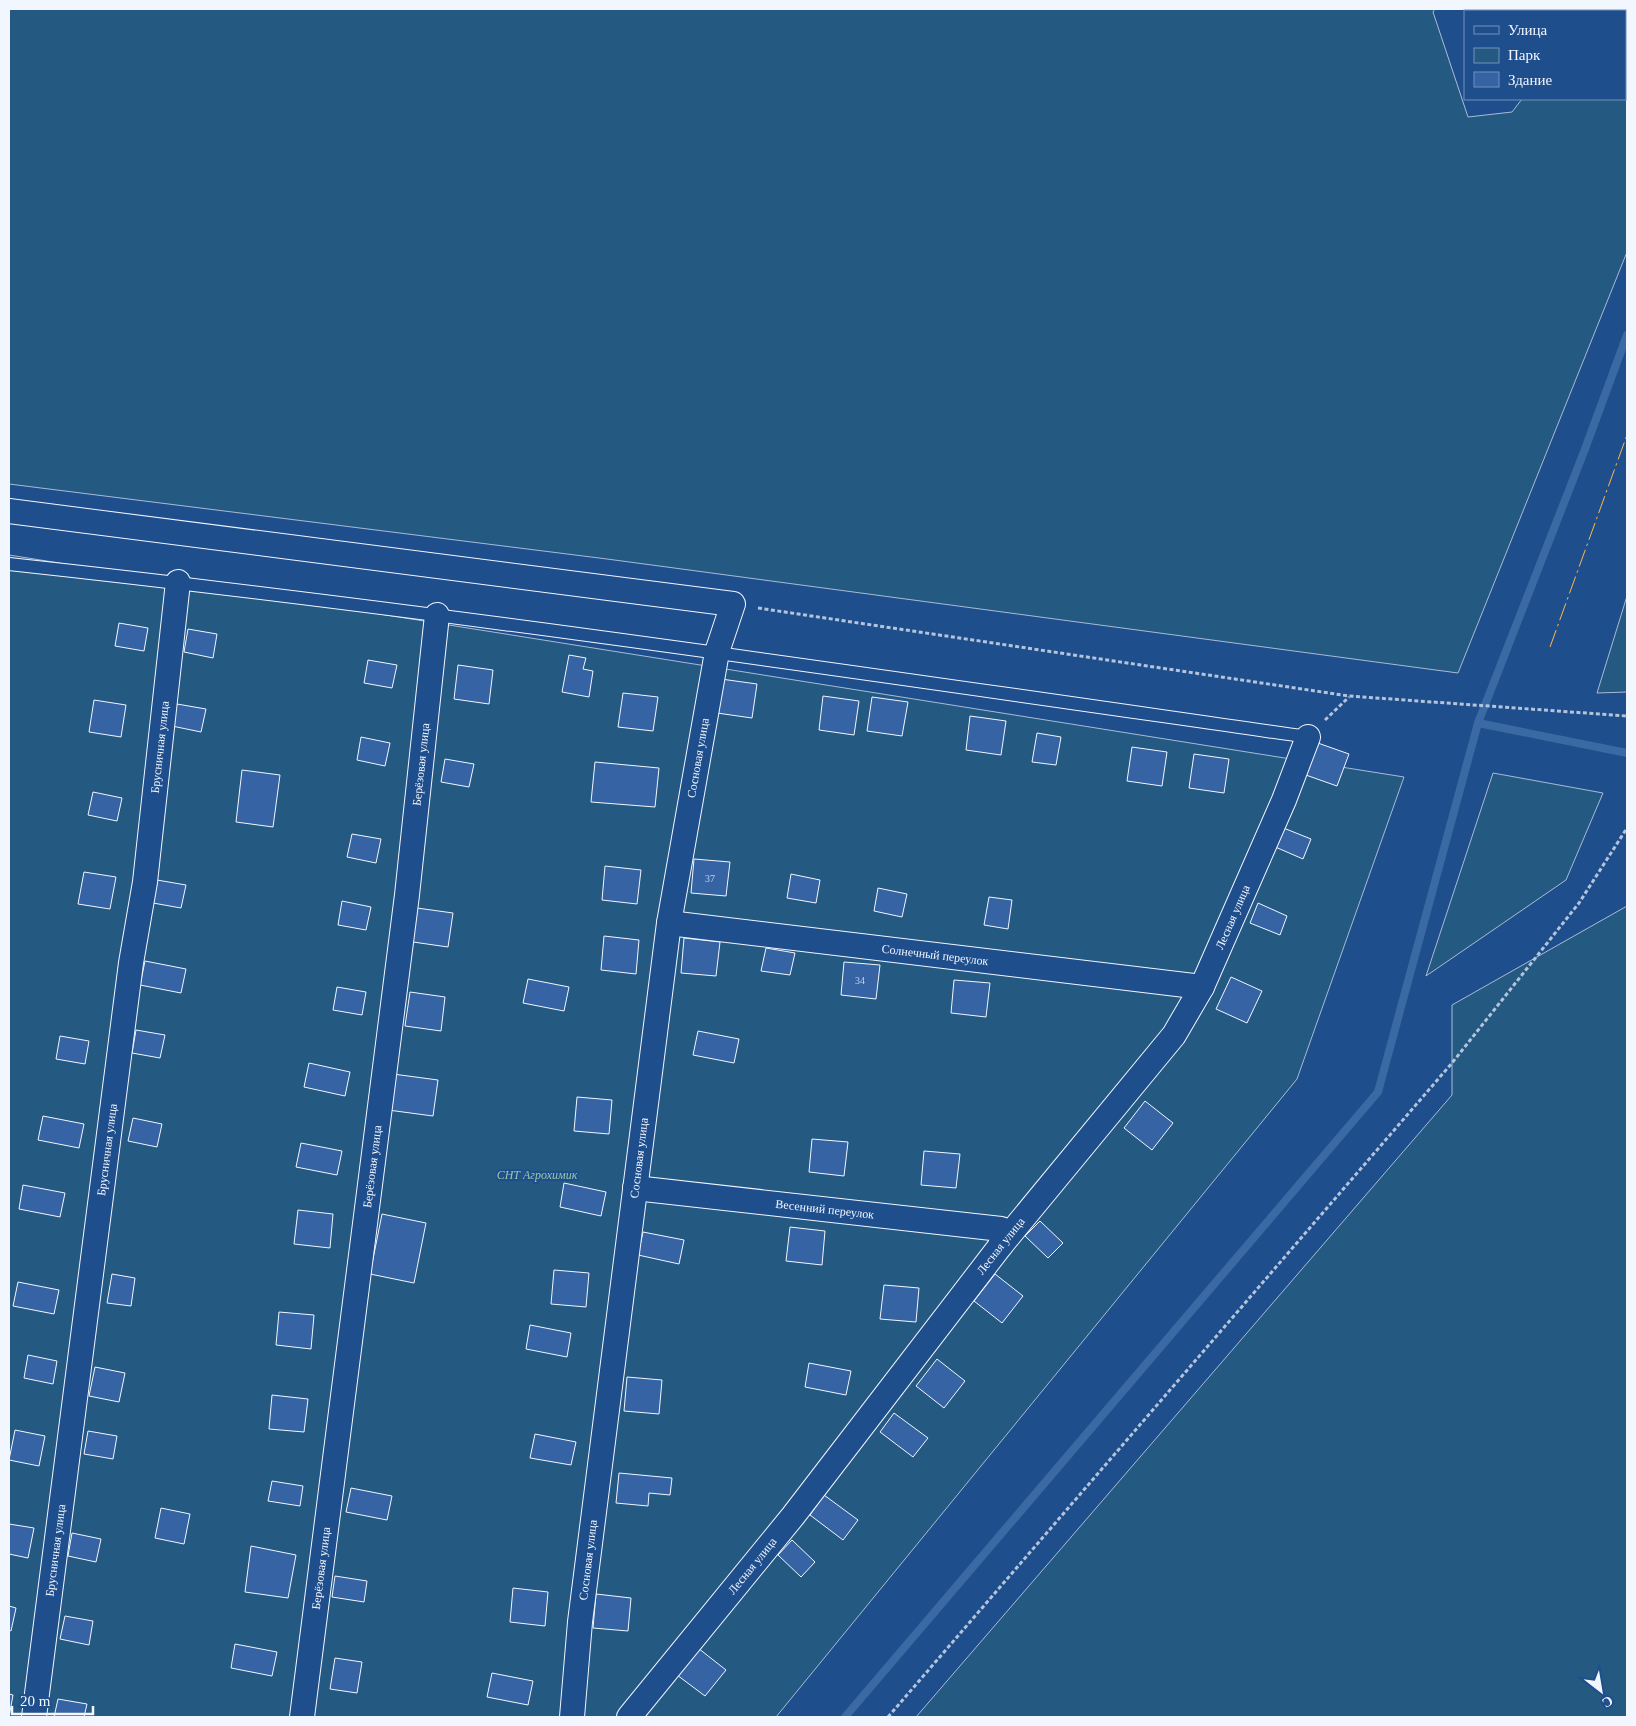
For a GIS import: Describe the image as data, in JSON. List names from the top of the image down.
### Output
{
  "streets": {
    "street": [
      "Брусничная улица",
      "Сосновая улица",
      "Берёзовая улица",
      "Лесная улица",
      "Солнечный переулок",
      "Весенний переулок"
    ]
  },
  "crossings": [
    ["Сосновая улица", "Солнечный переулок"],
    ["Сосновая улица", "Весенний переулок"],
    ["Лесная улица", "Солнечный переулок"],
    ["Лесная улица", "Весенний переулок"]
  ],
  "parks": ["СНТ Агрохимик"],
  "house_numbers": ["37", "34"],
  "legend": ["Улица", "Парк", "Здание"],
  "scale_bar": "20 m",
  "north": "bottom right"
}
